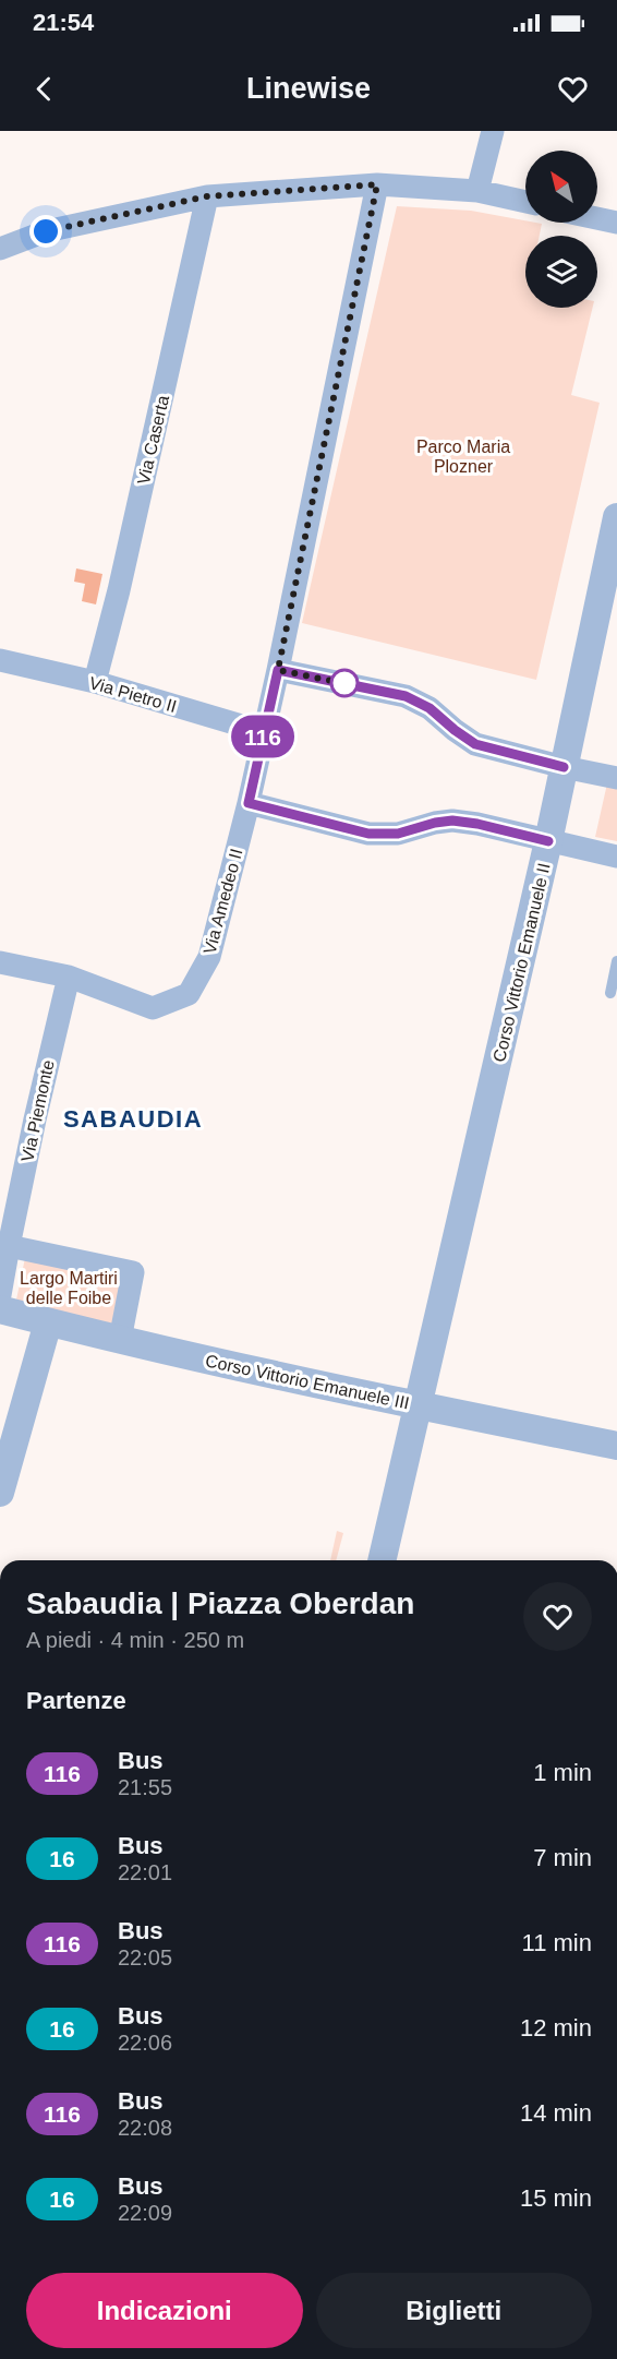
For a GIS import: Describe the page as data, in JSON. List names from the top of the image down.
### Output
{
  "streets": {
    "street": [
      "Via Caserta",
      "Via Pietro II",
      "Via Amedeo II",
      "Corso Vittorio Emanuele II",
      "Via Piemonte",
      "Corso Vittorio Emanuele III"
    ]
  },
  "crossings": [
    ["Via Caserta", "Via Pietro II"],
    ["Via Pietro II", "Via Amedeo II"],
    ["Via Amedeo II", "Via Piemonte"],
    ["Corso Vittorio Emanuele II", "Corso Vittorio Emanuele III"]
  ],
  "districts": ["SABAUDIA"],
  "parks": ["Parco Maria Plozner", "Largo Martiri delle Foibe"],
  "lines": ["bus line 116"],
  "north": "top left",
  "page": {
    "status": "21:54",
    "header": "Linewise",
    "on_map": "116",
    "heading": [
      ["Sabaudia | Piazza Oberdan", "A piedi · 4 min · 250 m"],
      "Partenze"
    ],
    "list": [
      {
        "mark": "116",
        "name": "Bus",
        "note": "21:55",
        "value": "1 min"
      },
      {
        "mark": "16",
        "name": "Bus",
        "note": "22:01",
        "value": "7 min"
      },
      {
        "mark": "116",
        "name": "Bus",
        "note": "22:05",
        "value": "11 min"
      },
      {
        "mark": "16",
        "name": "Bus",
        "note": "22:06",
        "value": "12 min"
      },
      {
        "mark": "116",
        "name": "Bus",
        "note": "22:08",
        "value": "14 min"
      },
      {
        "mark": "16",
        "name": "Bus",
        "note": "22:09",
        "value": "15 min"
      }
    ],
    "buttons": ["Indicazioni", "Biglietti"]
  }
}
